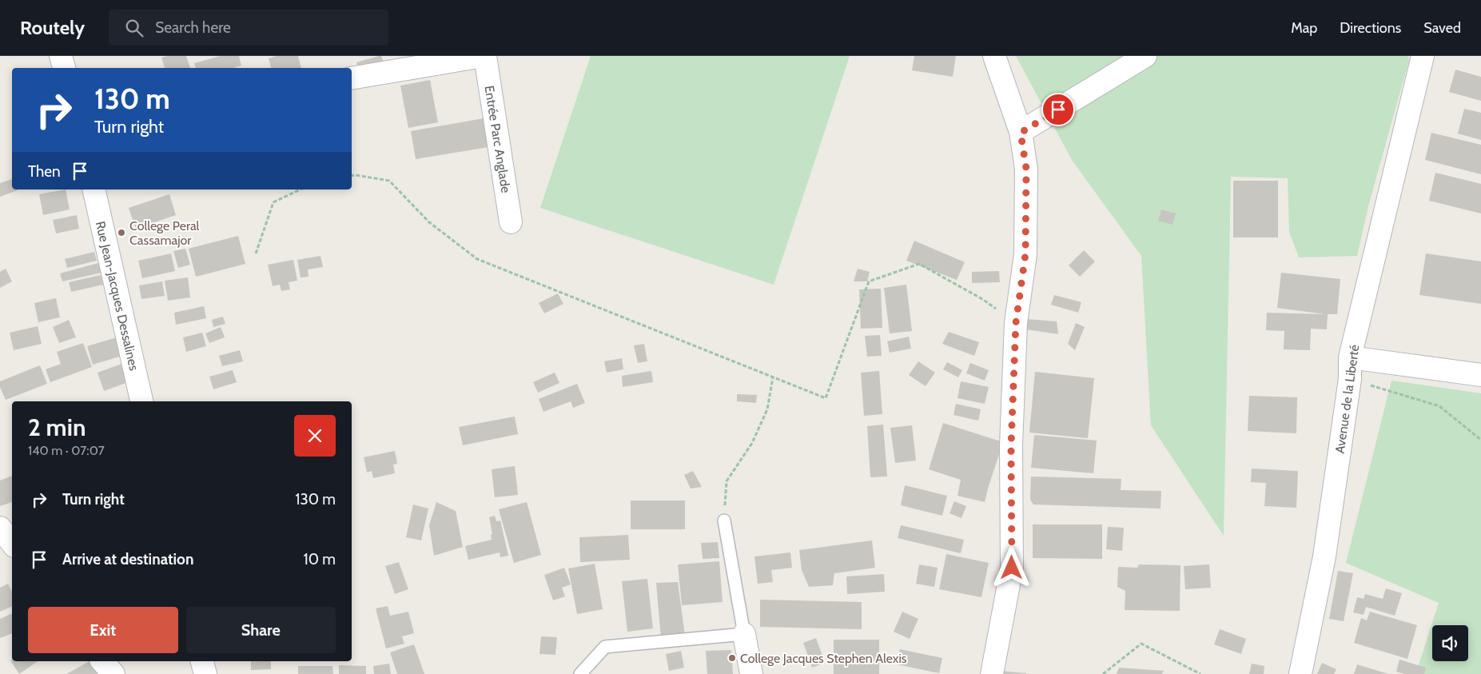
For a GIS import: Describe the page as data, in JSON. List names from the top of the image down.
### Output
{
  "streets": {
    "street": ["Entrée Parc Anglade", "Rue Jean-Jacques Dessalines", "Avenue de la Liberté"]
  },
  "places": ["College Peral Cassamajor", "College Jacques Stephen Alexis"],
  "page": {
    "header": "Routely",
    "search": "Search here",
    "nav": ["Map", "Directions", "Saved"],
    "turn": ["130 m", "Turn right"],
    "then": "Then",
    "heading": ["2 min", "140 m · 07:07"],
    "list": [
      {
        "name": "Turn right",
        "value": "130 m"
      },
      {
        "name": "Arrive at destination",
        "value": "10 m"
      }
    ],
    "buttons": ["Exit", "Share"]
  }
}
